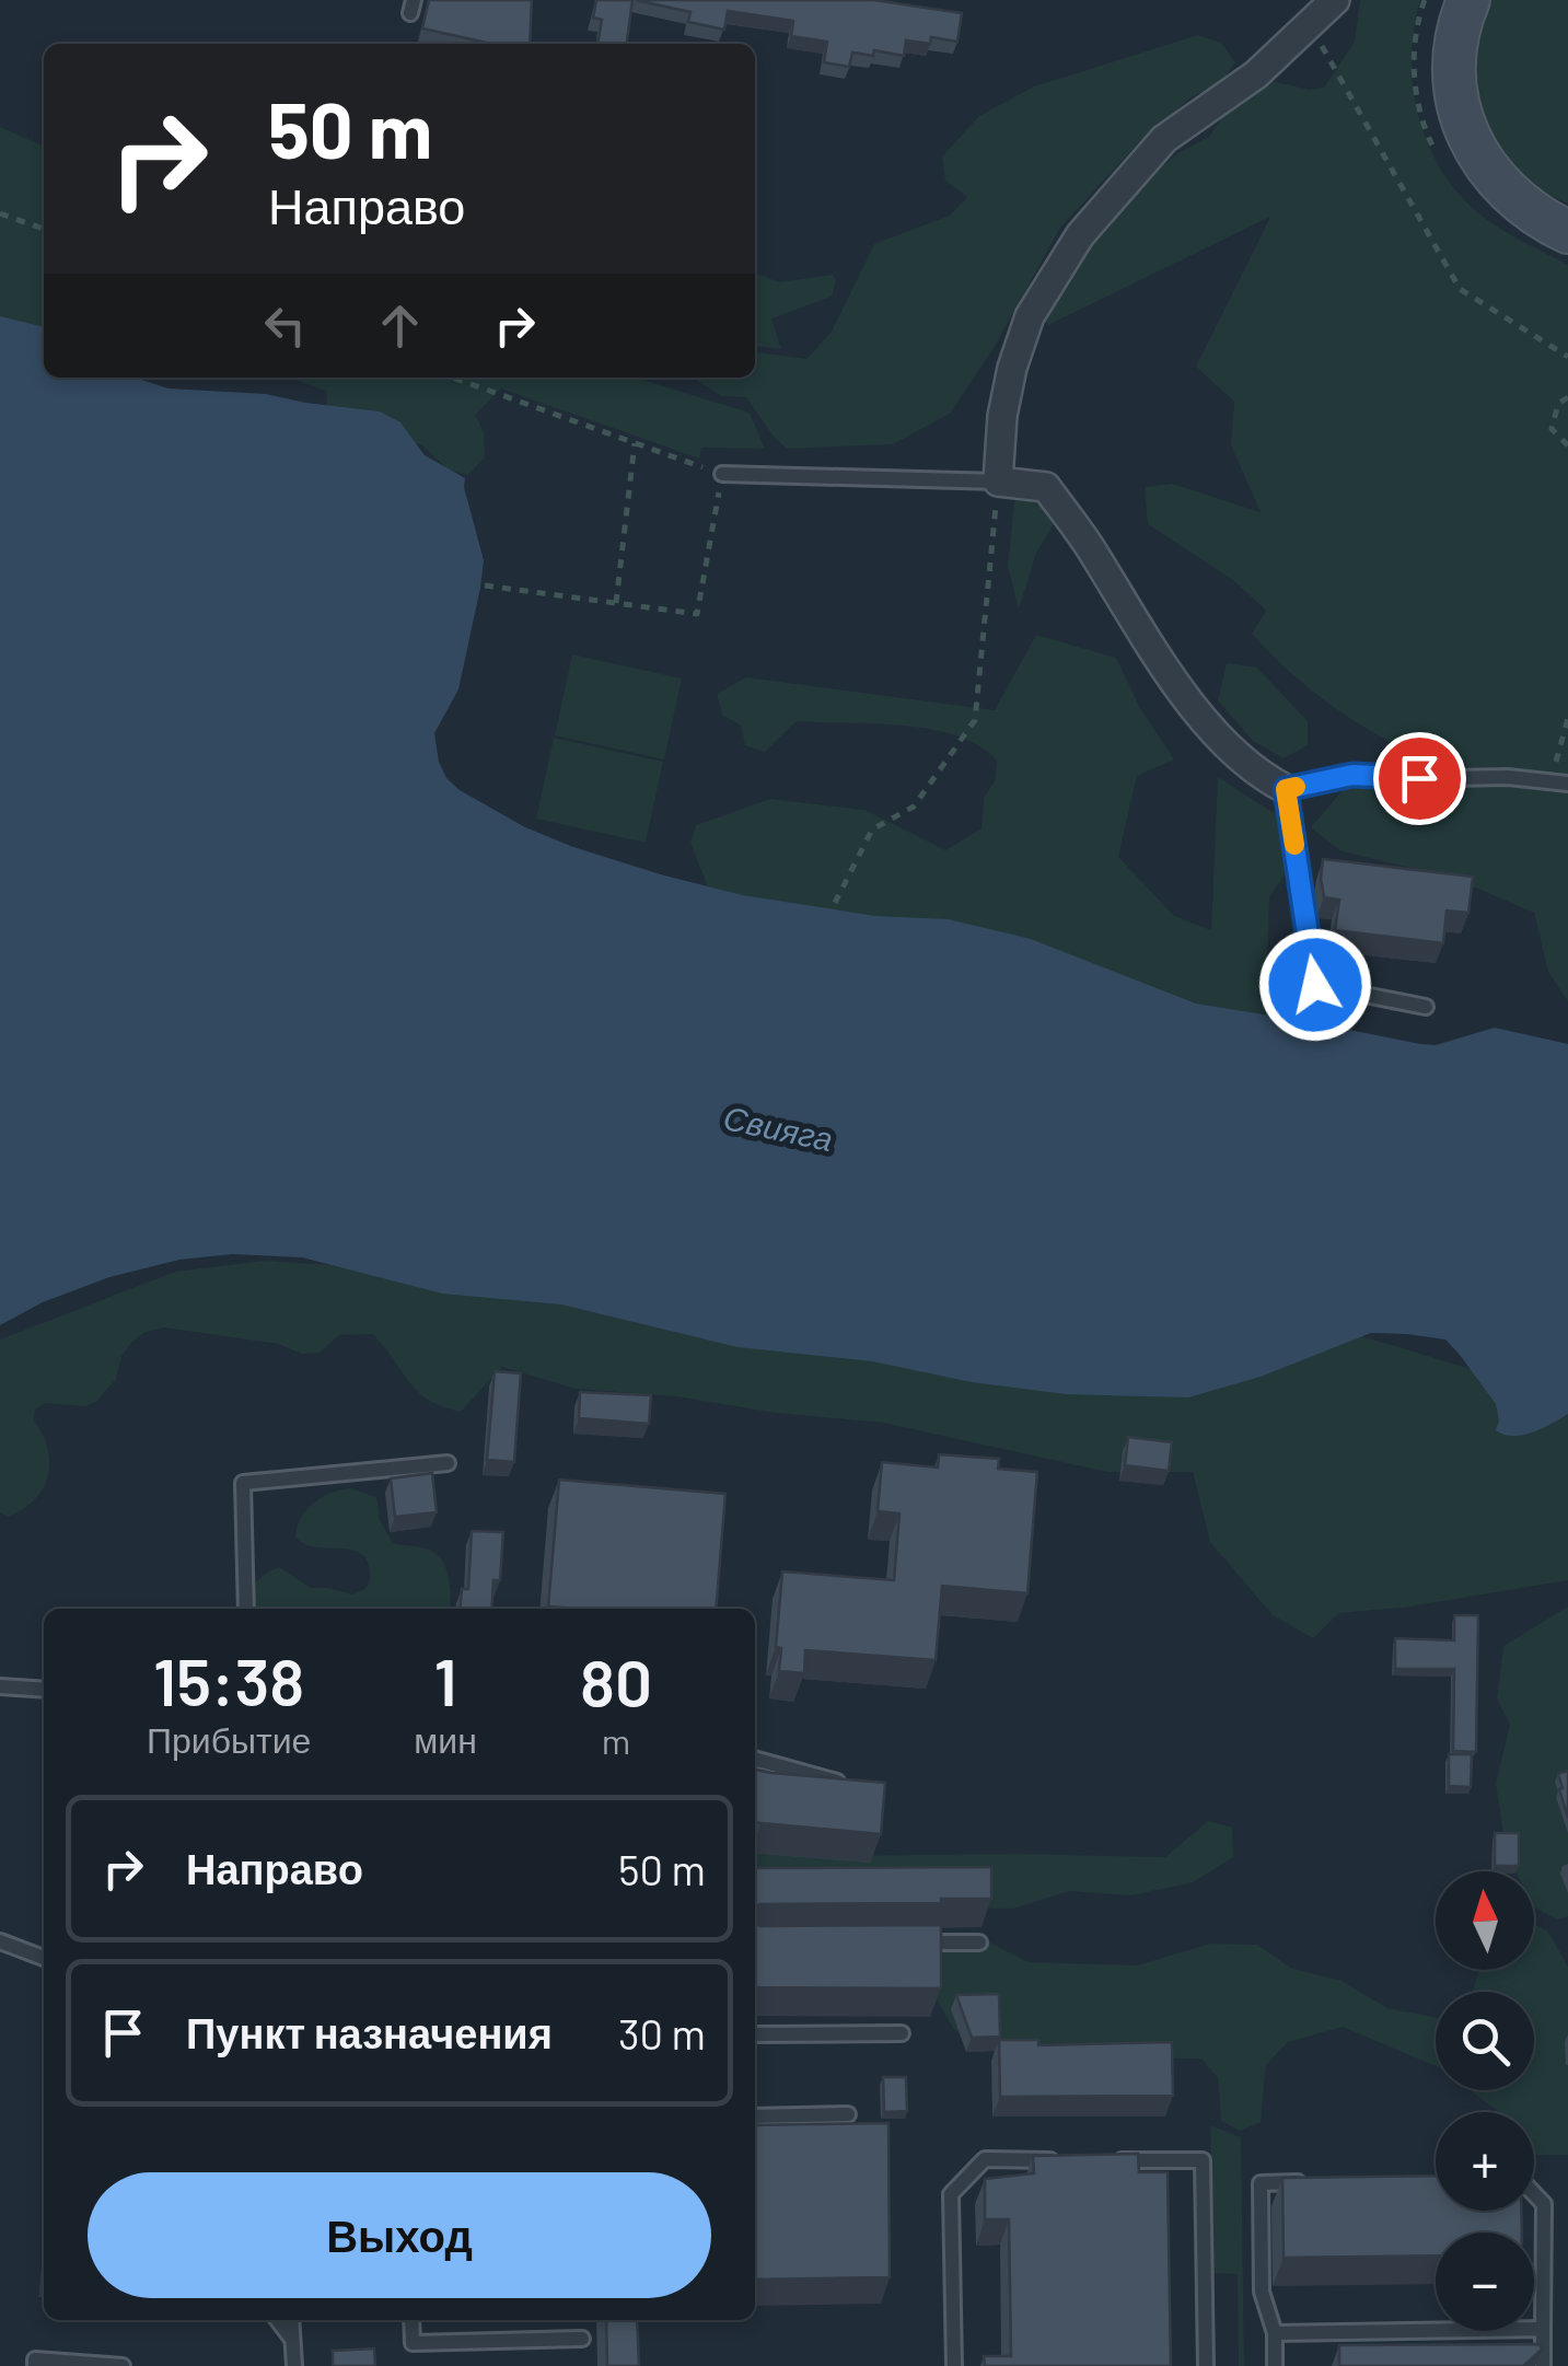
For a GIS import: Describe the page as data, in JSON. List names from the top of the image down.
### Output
{
  "water": ["Свияга"],
  "north": "top",
  "page": {
    "turn": ["50 m", "Направо"],
    "eta": [
      "15:38",
      "Прибытие",
      "1",
      "мин",
      "80",
      "m"
    ],
    "list": [
      {
        "name": "Направо",
        "value": "50 m"
      },
      {
        "name": "Пункт назначения",
        "value": "30 m"
      }
    ],
    "map_buttons": ["+", "−"],
    "buttons": "Выход"
  }
}
